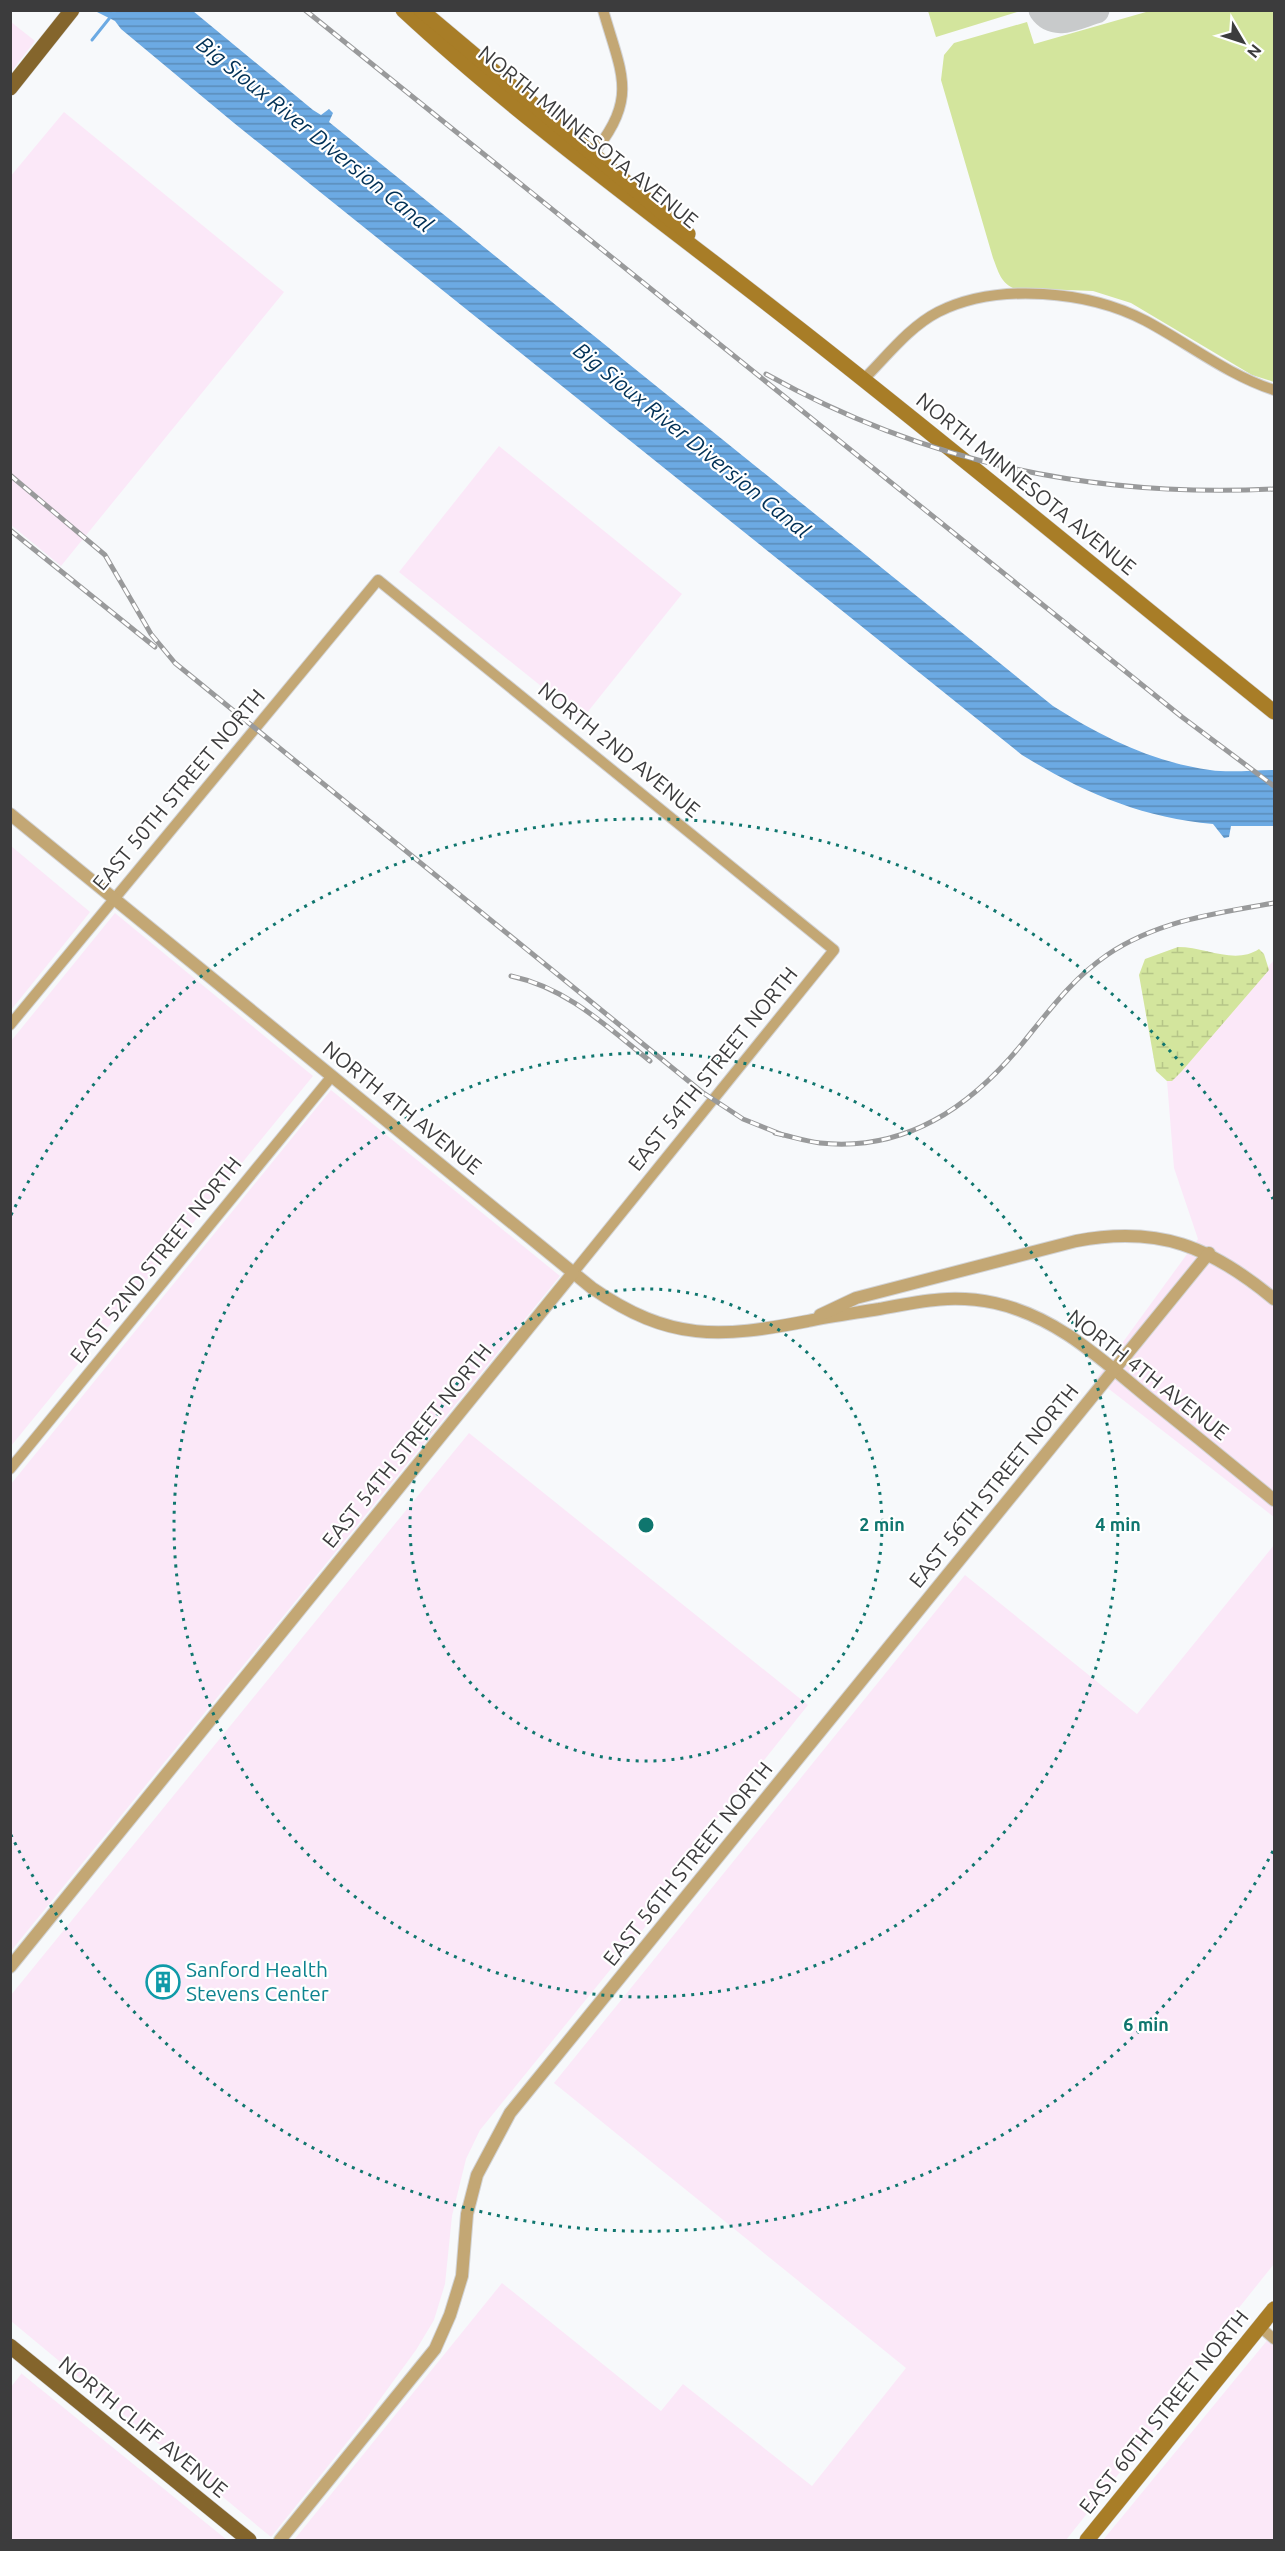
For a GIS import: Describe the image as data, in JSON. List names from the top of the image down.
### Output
{
  "streets": {
    "main road": ["NORTH MINNESOTA AVENUE", "EAST 60TH STREET NORTH", "NORTH CLIFF AVENUE"],
    "street": [
      "NORTH 2ND AVENUE",
      "EAST 50TH STREET NORTH",
      "EAST 54TH STREET NORTH",
      "NORTH 4TH AVENUE",
      "EAST 52ND STREET NORTH",
      "EAST 56TH STREET NORTH"
    ]
  },
  "crossings": [
    ["NORTH 2ND AVENUE", "EAST 50TH STREET NORTH"],
    ["NORTH 2ND AVENUE", "EAST 54TH STREET NORTH"],
    ["EAST 50TH STREET NORTH", "NORTH 4TH AVENUE"],
    ["EAST 54TH STREET NORTH", "NORTH 4TH AVENUE"],
    ["NORTH 4TH AVENUE", "EAST 52ND STREET NORTH"],
    ["NORTH 4TH AVENUE", "EAST 56TH STREET NORTH"]
  ],
  "water": ["Big Sioux River Diversion Canal"],
  "places": {
    "building": ["Sanford Health Stevens Center"]
  },
  "north": "bottom right",
  "rings": ["2 min", "4 min", "6 min"]
}
